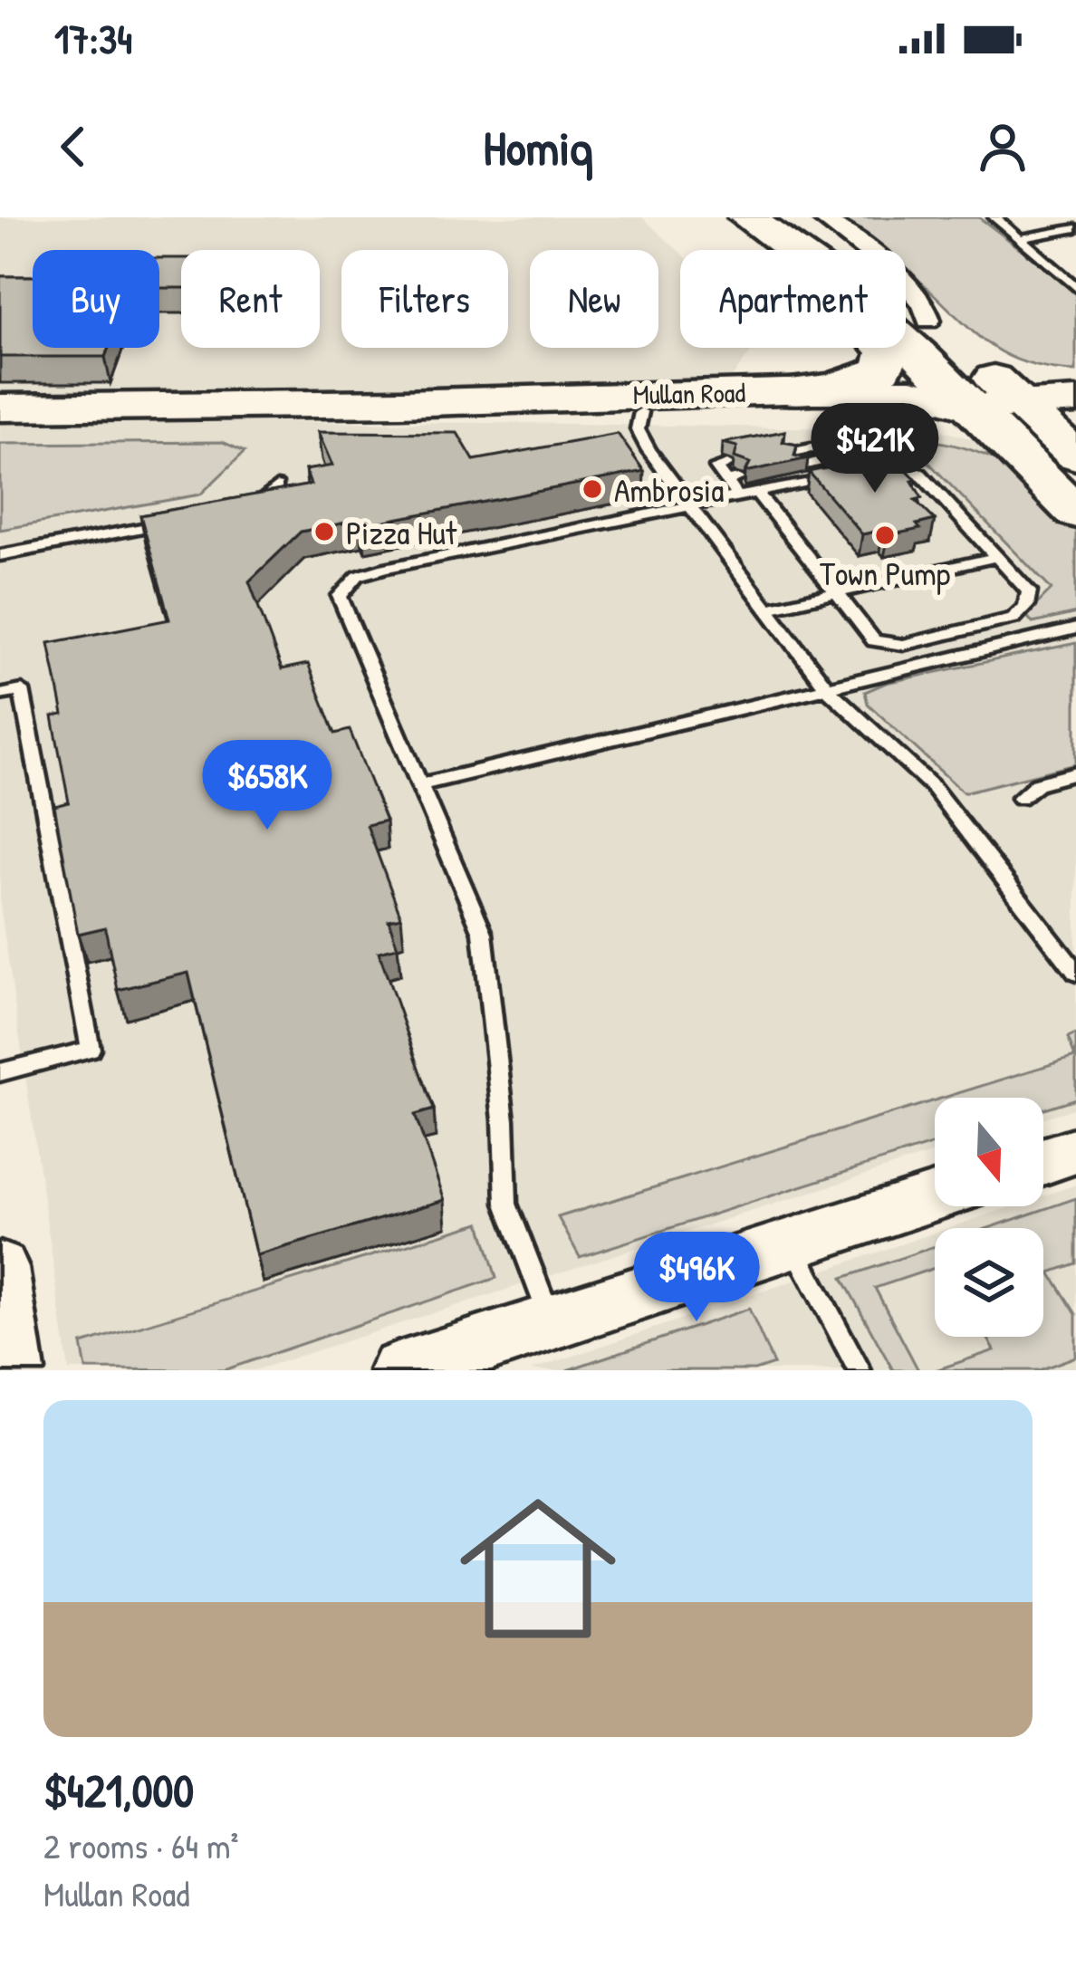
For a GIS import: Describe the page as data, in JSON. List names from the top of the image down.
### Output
{
  "streets": {
    "main road": ["Mullan Road"]
  },
  "places": ["Ambrosia", "Pizza Hut", "Town Pump"],
  "north": "bottom",
  "page": {
    "status": "17:34",
    "header": "Homiq",
    "chip": [
      "Buy",
      "Rent",
      "Filters",
      "New",
      "Apartment"
    ],
    "price": ["$421K", "$658K", "$496K"],
    "list": [
      {
        "name": "$421,000",
        "note": "2 rooms · 64 m² · Mullan Road"
      }
    ]
  }
}
